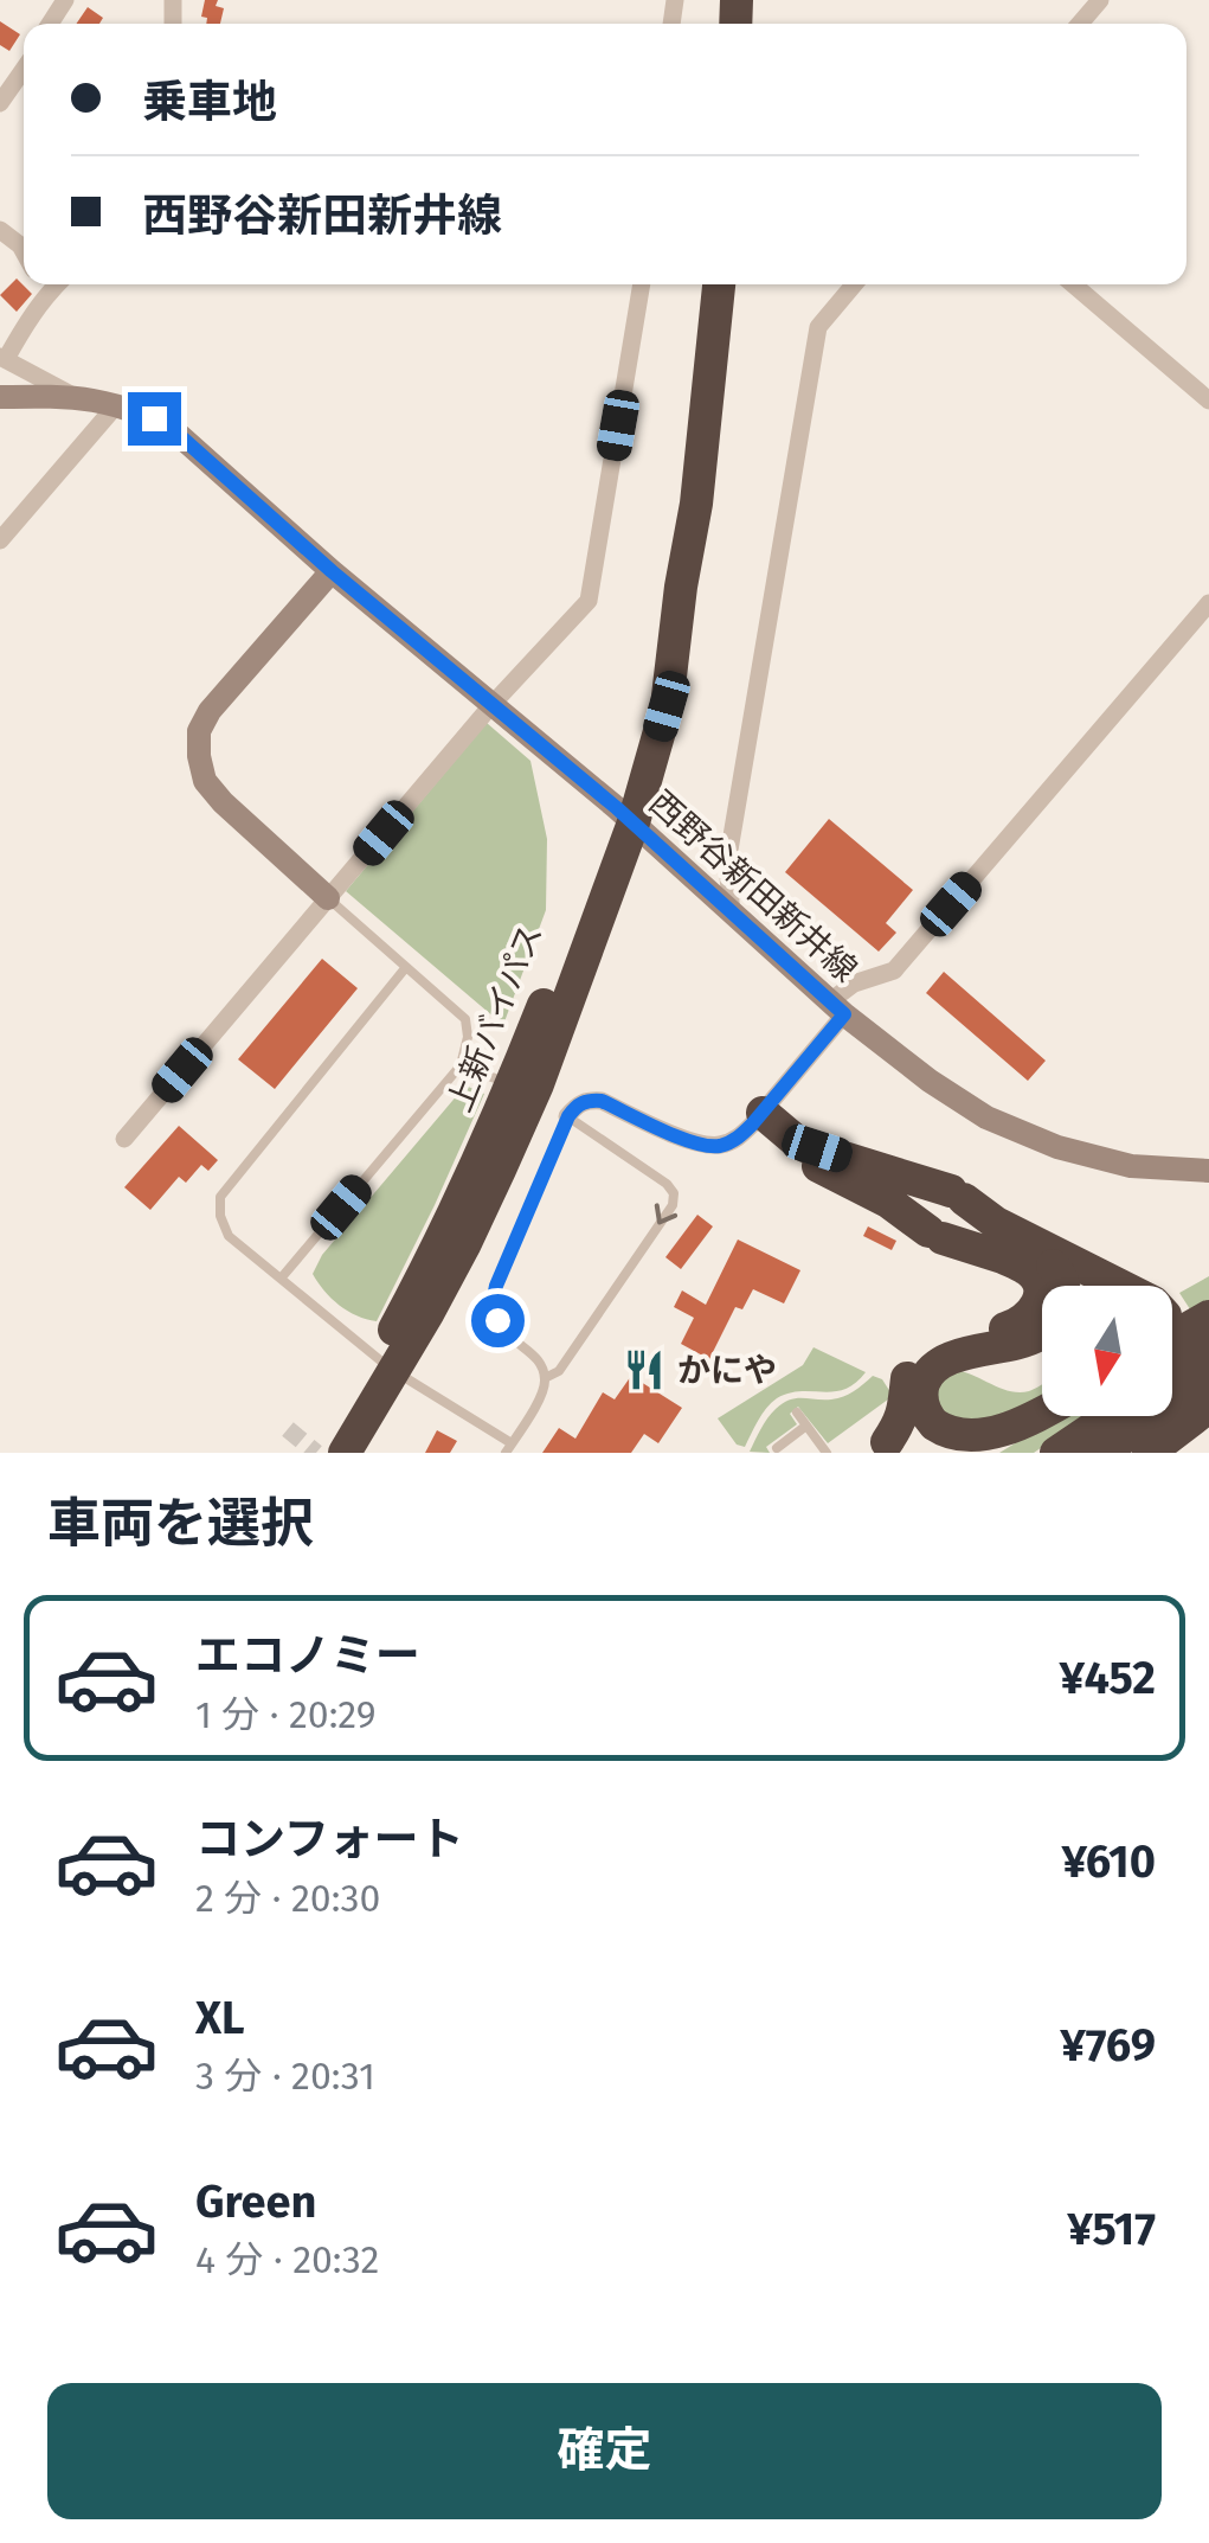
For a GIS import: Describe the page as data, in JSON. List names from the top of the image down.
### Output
{
  "streets": {
    "highway": ["上新バイパス"],
    "main road": ["西野谷新田新井線"]
  },
  "crossings": [
    ["西野谷新田新井線", "上新バイパス"]
  ],
  "places": {
    "restaurant": ["かにや"]
  },
  "north": "bottom",
  "page": {
    "banner": ["乗車地", "西野谷新田新井線"],
    "heading": "車両を選択",
    "list": [
      {
        "name": "エコノミー",
        "note": "1 分 · 20:29",
        "value": "¥452"
      },
      {
        "name": "コンフォート",
        "note": "2 分 · 20:30",
        "value": "¥610"
      },
      {
        "name": "XL",
        "note": "3 分 · 20:31",
        "value": "¥769"
      },
      {
        "name": "Green",
        "note": "4 分 · 20:32",
        "value": "¥517"
      }
    ],
    "buttons": "確定"
  }
}
